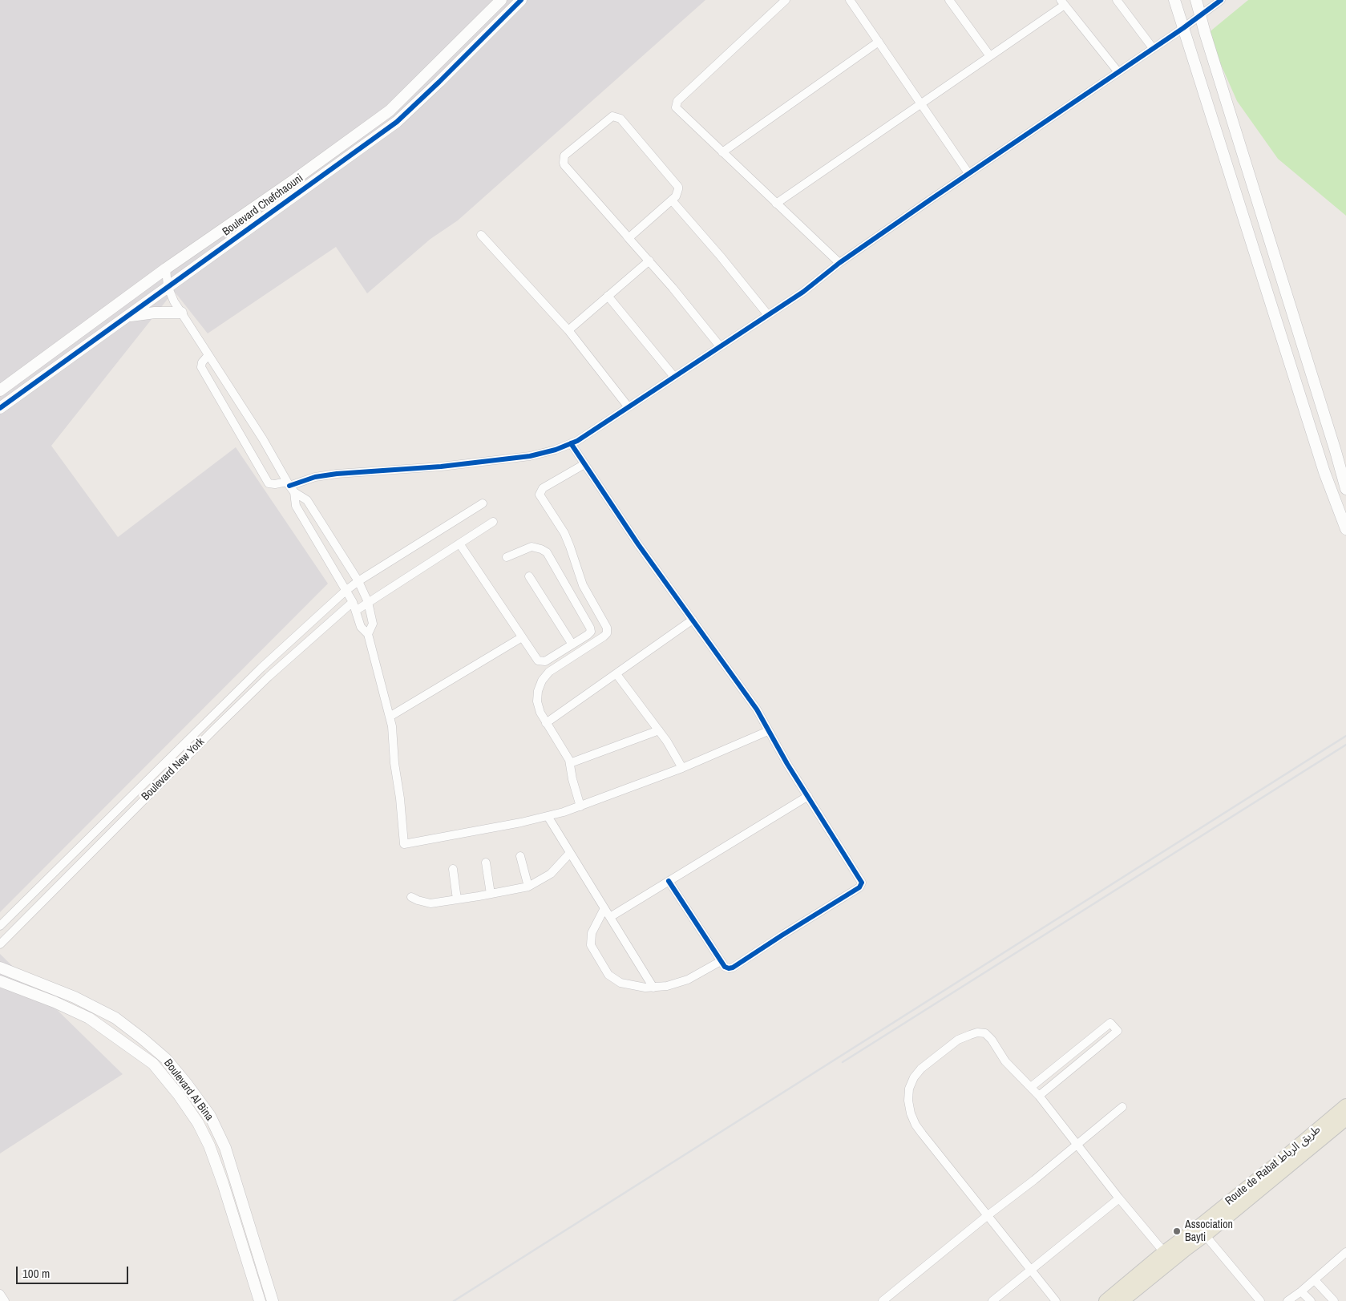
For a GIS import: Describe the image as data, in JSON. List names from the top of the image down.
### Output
{
  "streets": {
    "main road": ["Route de Rabat طريق الرباط"],
    "street": ["Boulevard Chefchaouni", "Boulevard New York", "Boulevard Al Bina"]
  },
  "places": ["Association Bayti"],
  "scale_bar": "100 m"
}
